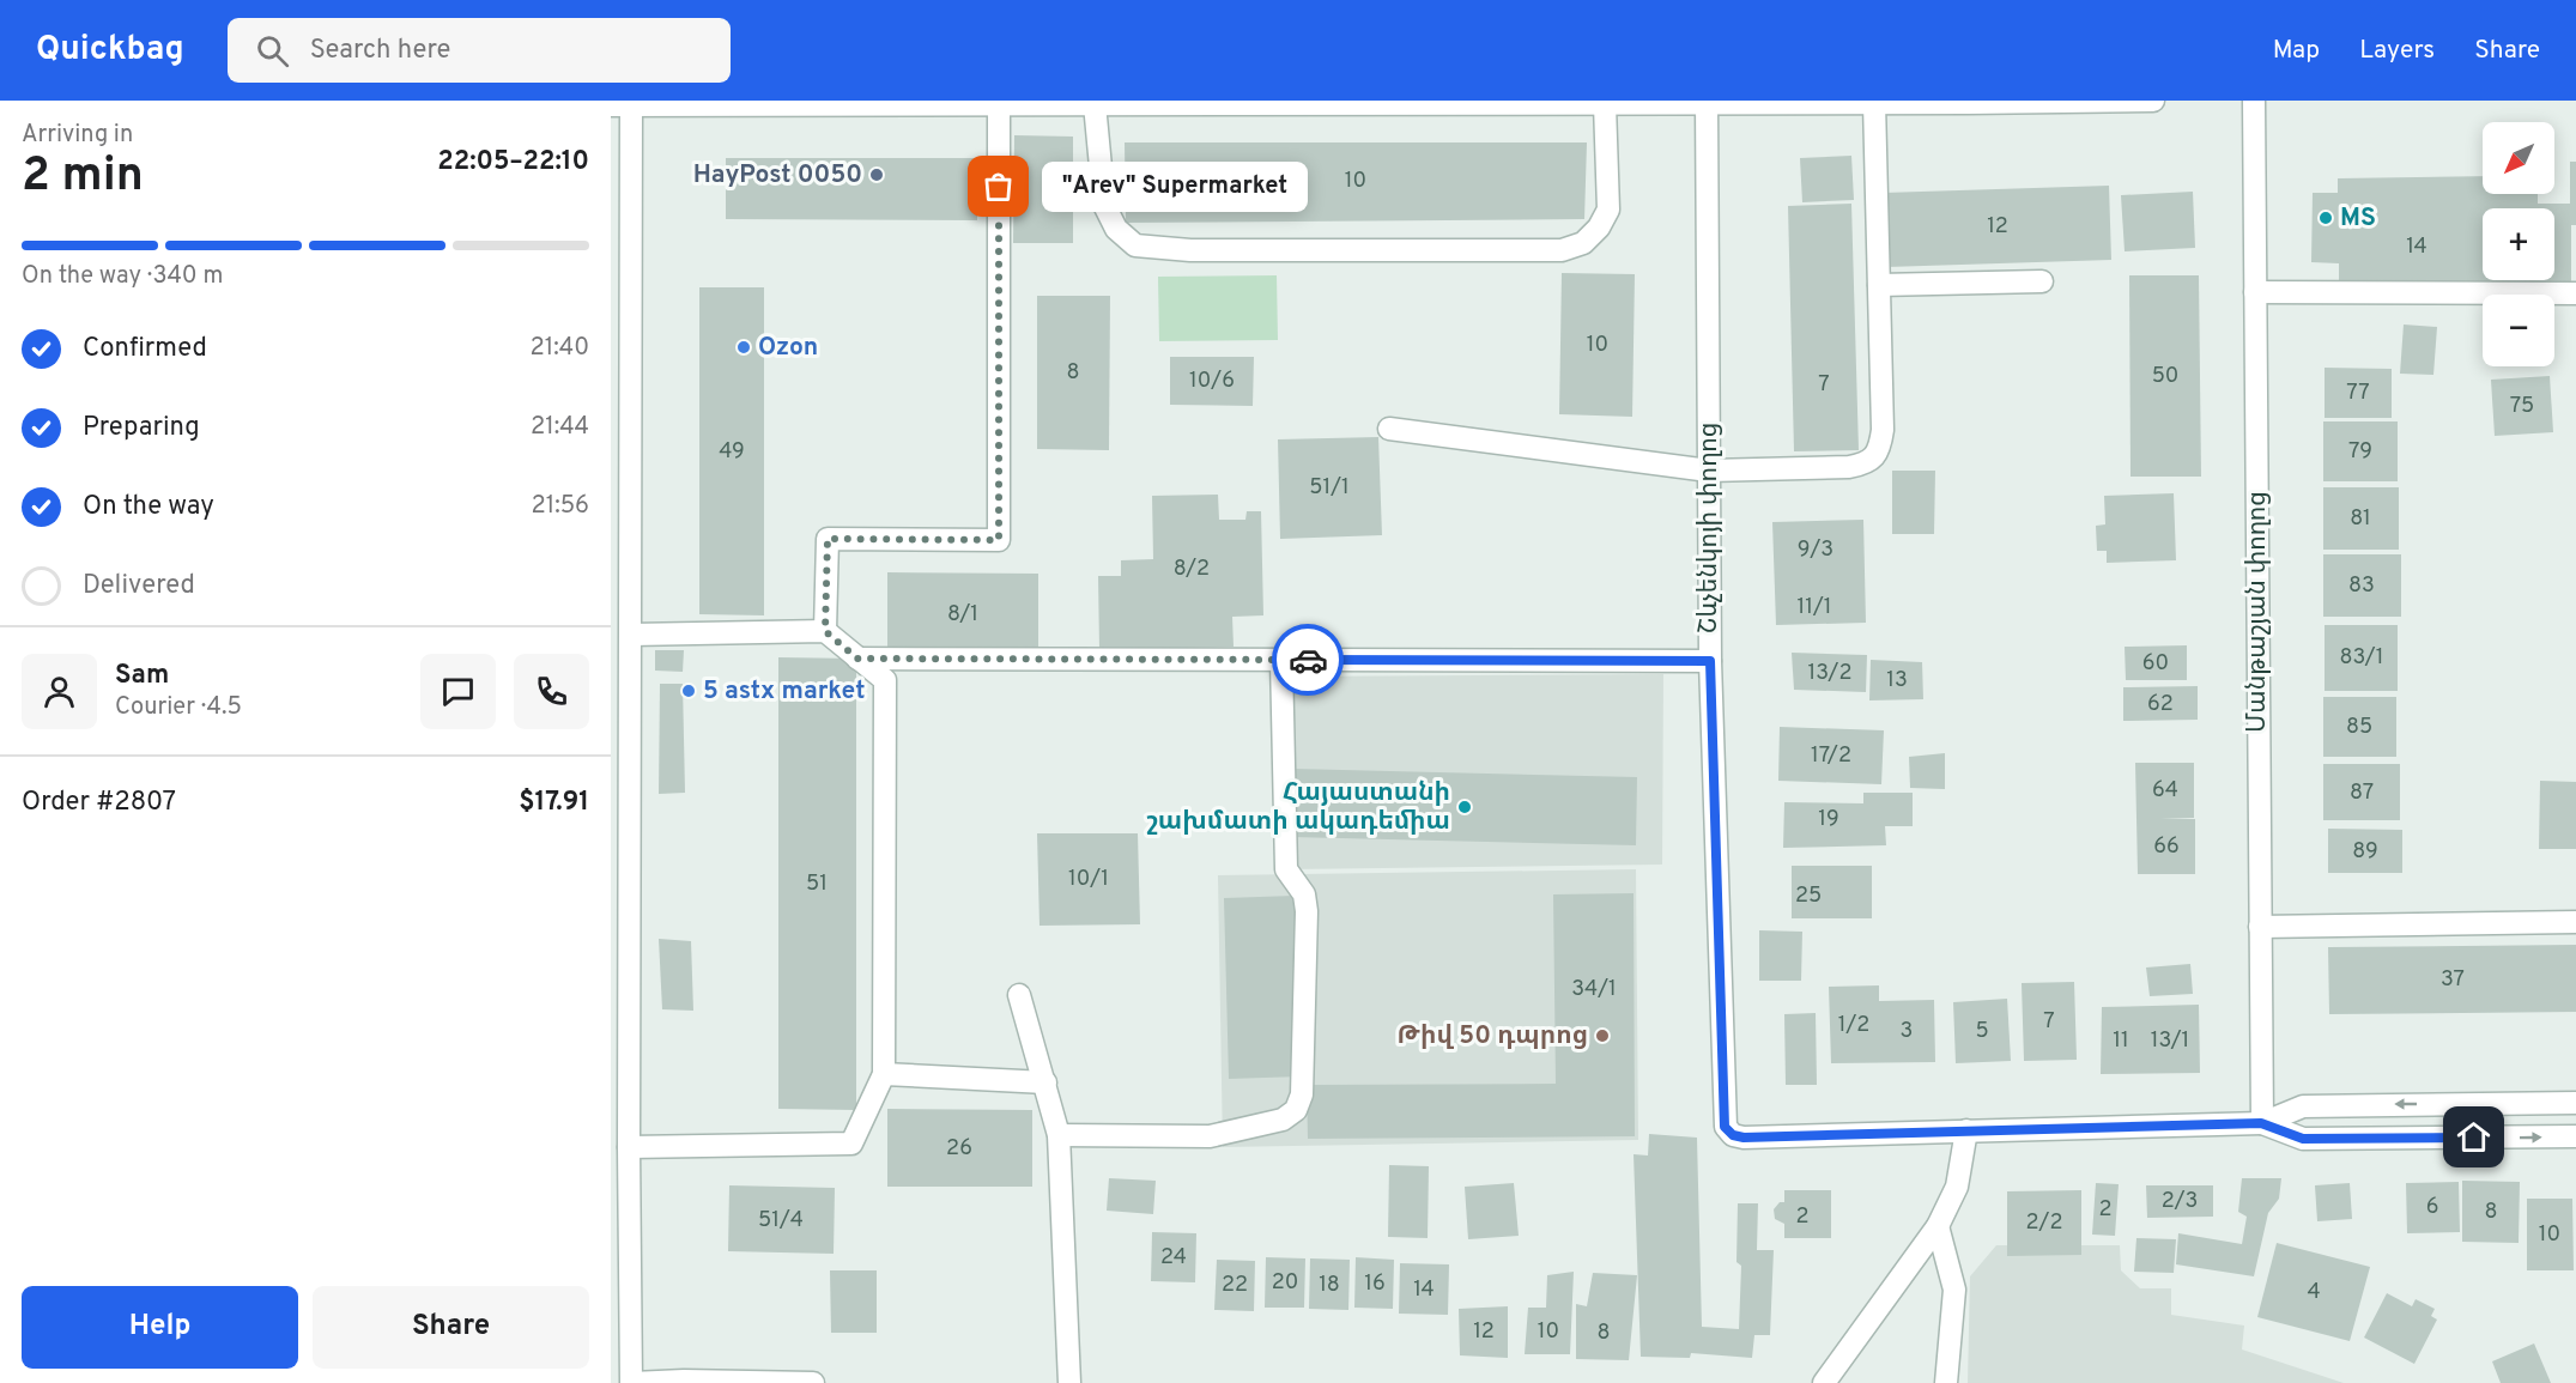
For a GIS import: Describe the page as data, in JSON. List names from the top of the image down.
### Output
{
  "streets": {
    "street": ["Շևչենկոյի փողոց", "Մանթաշյան փողոց"]
  },
  "places": [
    "HayPost 0050",
    "\"Arev\" Supermarket",
    "MS",
    "Ozon",
    "5 astx market",
    "Հայաստանի շախմատի ակադեմիա",
    "Թիվ 50 դպրոց"
  ],
  "house_numbers": [
    "10",
    "12",
    "14",
    "10",
    "8",
    "50",
    "10/6",
    "7",
    "77",
    "75",
    "49",
    "79",
    "51/1",
    "81",
    "9/3",
    "8/2",
    "83",
    "11/1",
    "8/1",
    "83/1",
    "60",
    "13/2",
    "13",
    "62",
    "85",
    "17/2",
    "64",
    "87",
    "19",
    "66",
    "89",
    "10/1",
    "51",
    "25",
    "37",
    "34/1",
    "7",
    "1/2",
    "3",
    "5",
    "11",
    "13/1",
    "26",
    "2/3",
    "6",
    "2",
    "8",
    "2",
    "51/4",
    "2/2",
    "10",
    "24",
    "20",
    "16",
    "22",
    "18",
    "14",
    "4",
    "12",
    "10",
    "8"
  ],
  "north": "bottom left",
  "page": {
    "header": "Quickbag",
    "search": "Search here",
    "nav": ["Map", "Layers", "Share"],
    "heading": ["2 min", "Arriving in", "22:05–22:10"],
    "panel": [
      "Sam",
      "Courier · 4.5",
      "Order #2807",
      "$17.91"
    ],
    "map_buttons": ["+", "−"],
    "bubble": "\"Arev\" Supermarket",
    "bar": "On the way · 340 m",
    "list": [
      ["Confirmed", "21:40"],
      ["Preparing", "21:44"],
      ["On the way", "21:56"],
      "Delivered"
    ],
    "buttons": ["Help", "Share"]
  }
}
